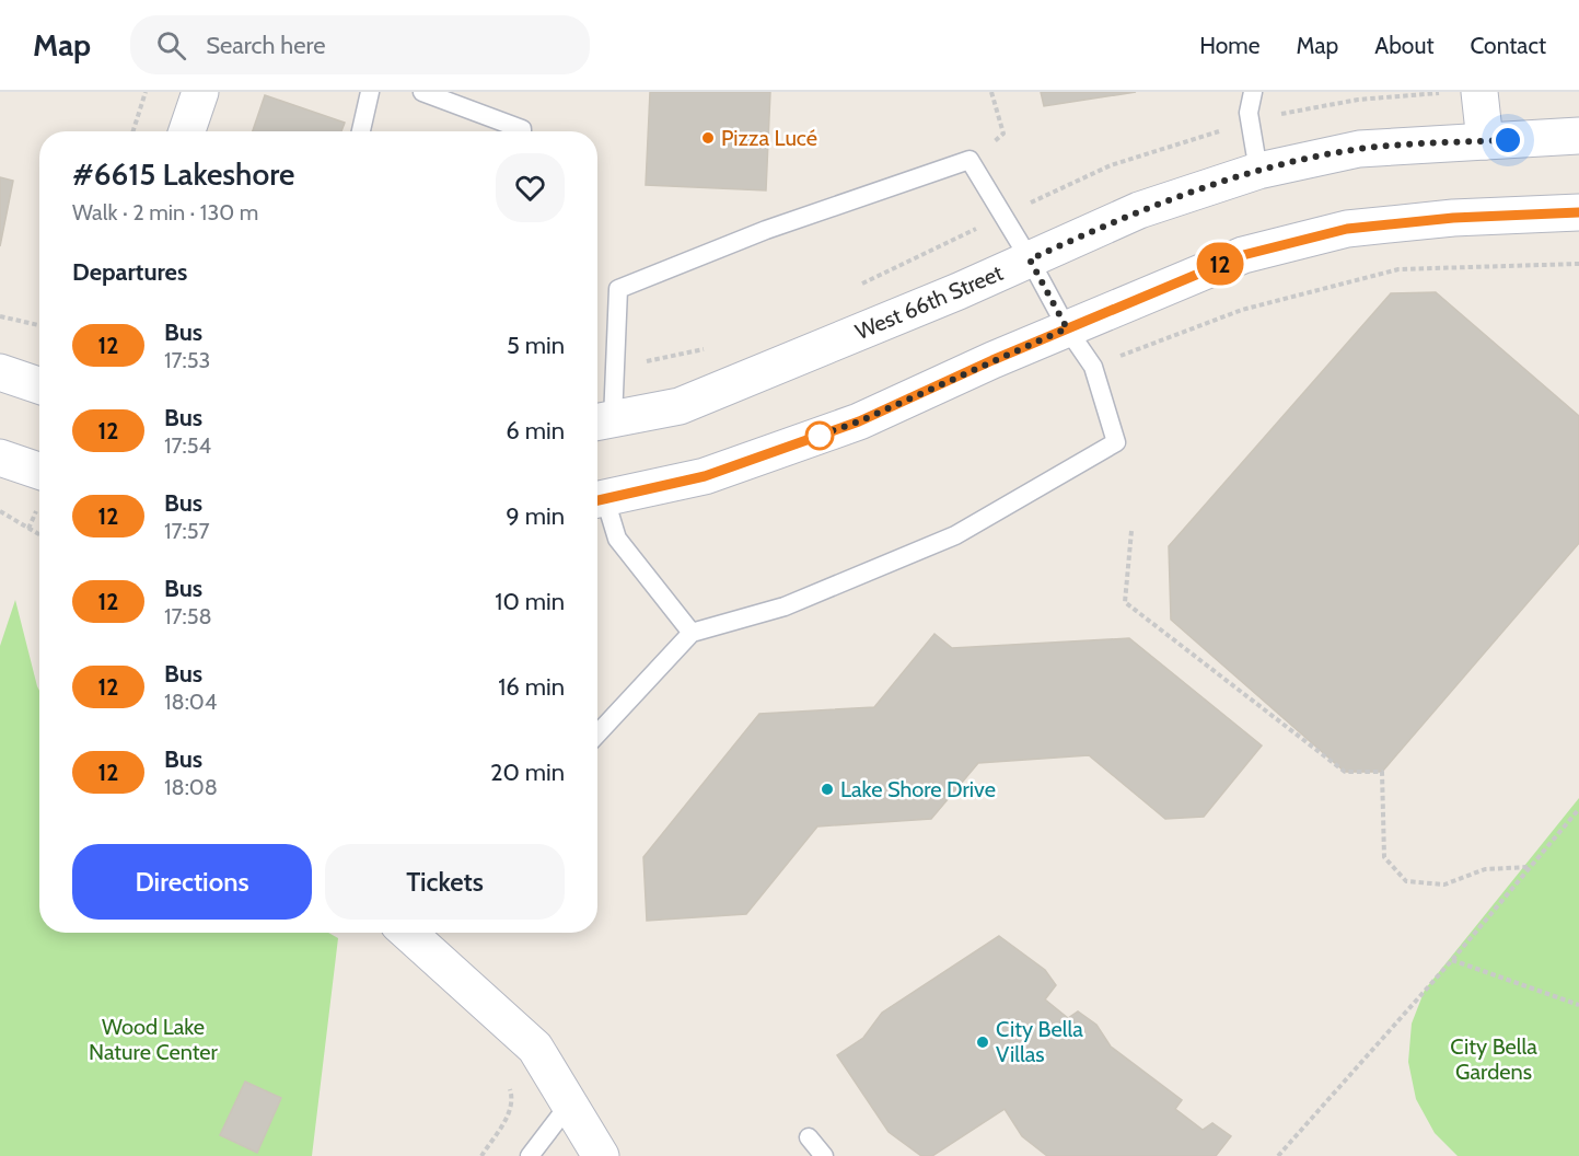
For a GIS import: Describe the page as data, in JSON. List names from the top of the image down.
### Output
{
  "streets": {
    "main road": ["West 66th Street"]
  },
  "parks": ["Wood Lake Nature Center", "City Bella Gardens"],
  "places": ["Pizza Lucé", "Lake Shore Drive", "City Bella Villas"],
  "lines": ["bus line 12"],
  "page": {
    "header": "Map",
    "search": "Search here",
    "nav": [
      "Home",
      "Map",
      "About",
      "Contact"
    ],
    "on_map": "12",
    "heading": [
      ["#6615 Lakeshore", "Walk · 2 min · 130 m"],
      "Departures"
    ],
    "list": [
      {
        "mark": "12",
        "name": "Bus",
        "note": "17:53",
        "value": "5 min"
      },
      {
        "mark": "12",
        "name": "Bus",
        "note": "17:54",
        "value": "6 min"
      },
      {
        "mark": "12",
        "name": "Bus",
        "note": "17:57",
        "value": "9 min"
      },
      {
        "mark": "12",
        "name": "Bus",
        "note": "17:58",
        "value": "10 min"
      },
      {
        "mark": "12",
        "name": "Bus",
        "note": "18:04",
        "value": "16 min"
      },
      {
        "mark": "12",
        "name": "Bus",
        "note": "18:08",
        "value": "20 min"
      }
    ],
    "buttons": ["Directions", "Tickets"]
  }
}
